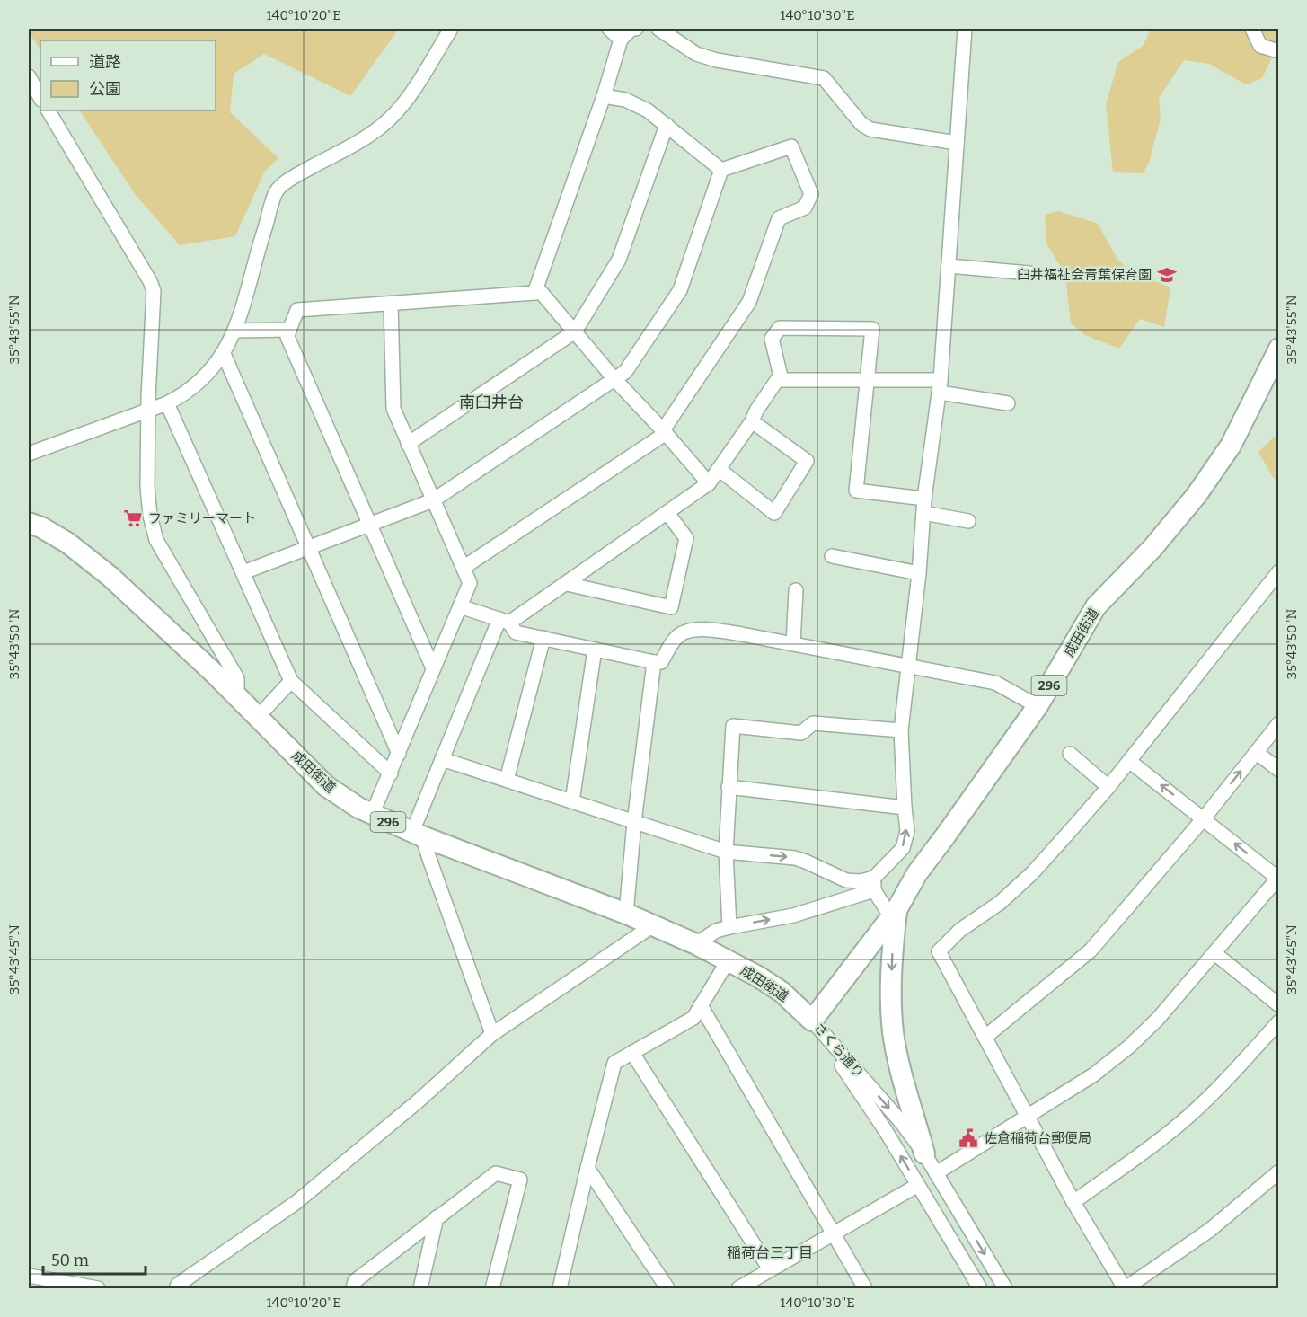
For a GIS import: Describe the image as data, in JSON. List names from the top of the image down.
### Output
{
  "streets": {
    "highway": ["成田街道", "296"],
    "street": ["さくら通り"]
  },
  "crossings": [
    ["成田街道", "さくら通り"]
  ],
  "districts": ["南臼井台", "稲荷台三丁目"],
  "places": {
    "school or university": ["臼井福祉会青葉保育園"],
    "supermarket": ["ファミリーマート"],
    "public building": ["佐倉稲荷台郵便局"]
  },
  "legend": ["道路", "公園"],
  "scale_bar": "50 m",
  "coordinates": [
    "140°10'20\"E",
    "140°10'30\"E",
    "35°43'55\"N",
    "35°43'50\"N",
    "35°43'45\"N"
  ]
}
